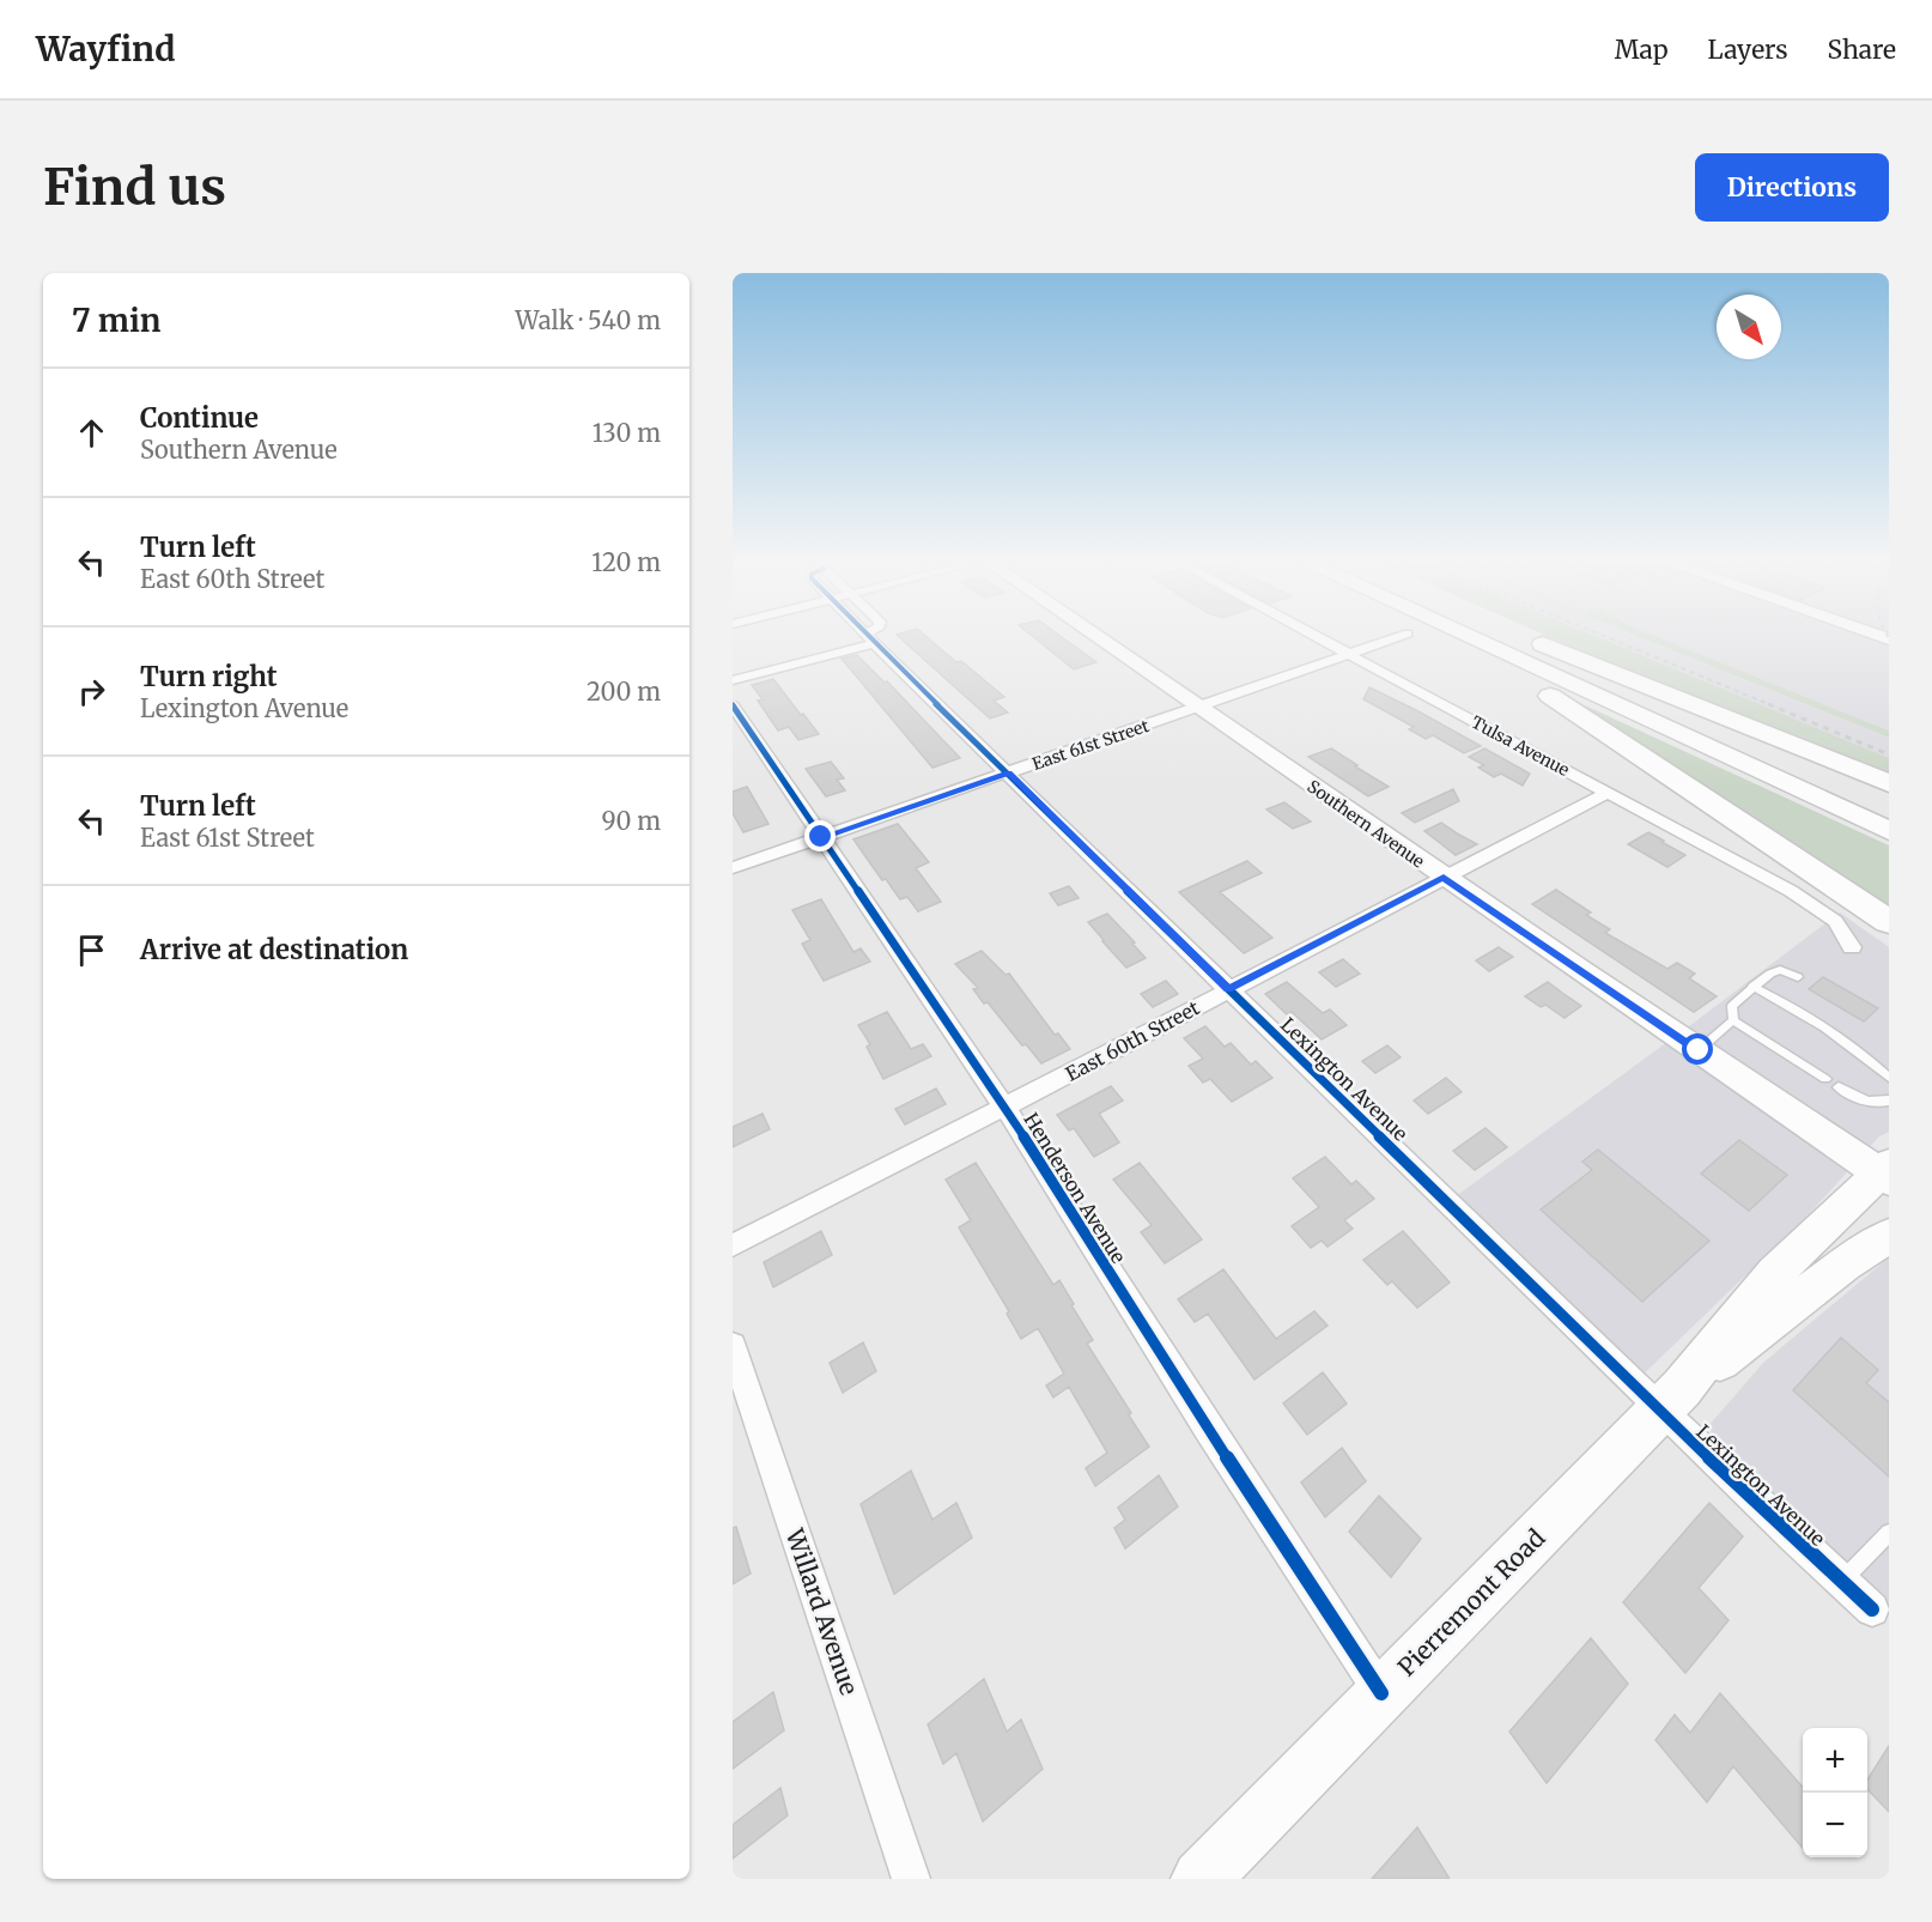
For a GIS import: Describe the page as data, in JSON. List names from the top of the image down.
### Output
{
  "streets": {
    "street": [
      "East 61st Street",
      "Tulsa Avenue",
      "Southern Avenue",
      "East 60th Street",
      "Lexington Avenue",
      "Henderson Avenue",
      "Pierremont Road",
      "Willard Avenue"
    ]
  },
  "crossings": [
    ["East 61st Street", "Tulsa Avenue"],
    ["East 61st Street", "Southern Avenue"],
    ["East 61st Street", "Lexington Avenue"],
    ["East 61st Street", "Henderson Avenue"],
    ["Tulsa Avenue", "East 60th Street"],
    ["Southern Avenue", "East 60th Street"],
    ["Southern Avenue", "Pierremont Road"],
    ["East 60th Street", "Lexington Avenue"],
    ["East 60th Street", "Henderson Avenue"],
    ["Lexington Avenue", "Pierremont Road"],
    ["Henderson Avenue", "Pierremont Road"]
  ],
  "north": "bottom right",
  "page": {
    "header": "Wayfind",
    "nav": ["Map", "Layers", "Share"],
    "buttons": "Directions",
    "title": "Find us",
    "heading": ["7 min", "Walk · 540 m"],
    "list": [
      ["Continue", "Southern Avenue", "130 m"],
      ["Turn left", "East 60th Street", "120 m"],
      ["Turn right", "Lexington Avenue", "200 m"],
      ["Turn left", "East 61st Street", "90 m"],
      "Arrive at destination"
    ],
    "map_buttons": ["+", "−"]
  }
}
